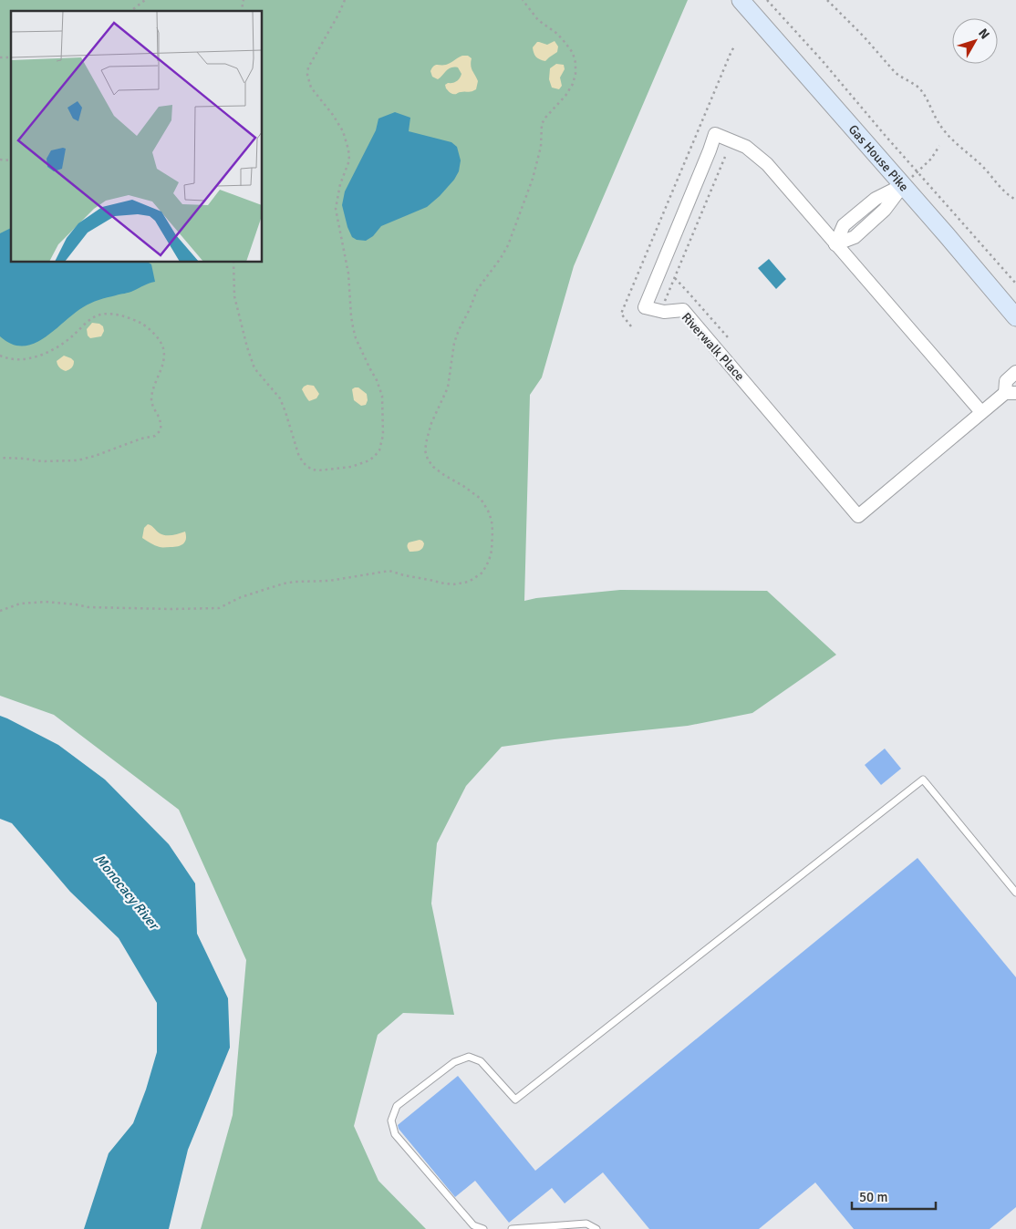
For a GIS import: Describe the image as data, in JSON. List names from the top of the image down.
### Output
{
  "streets": {
    "main road": ["Gas House Pike"],
    "street": ["Riverwalk Place"]
  },
  "water": ["Monocacy River"],
  "scale_bar": "50 m",
  "north": "top right"
}
